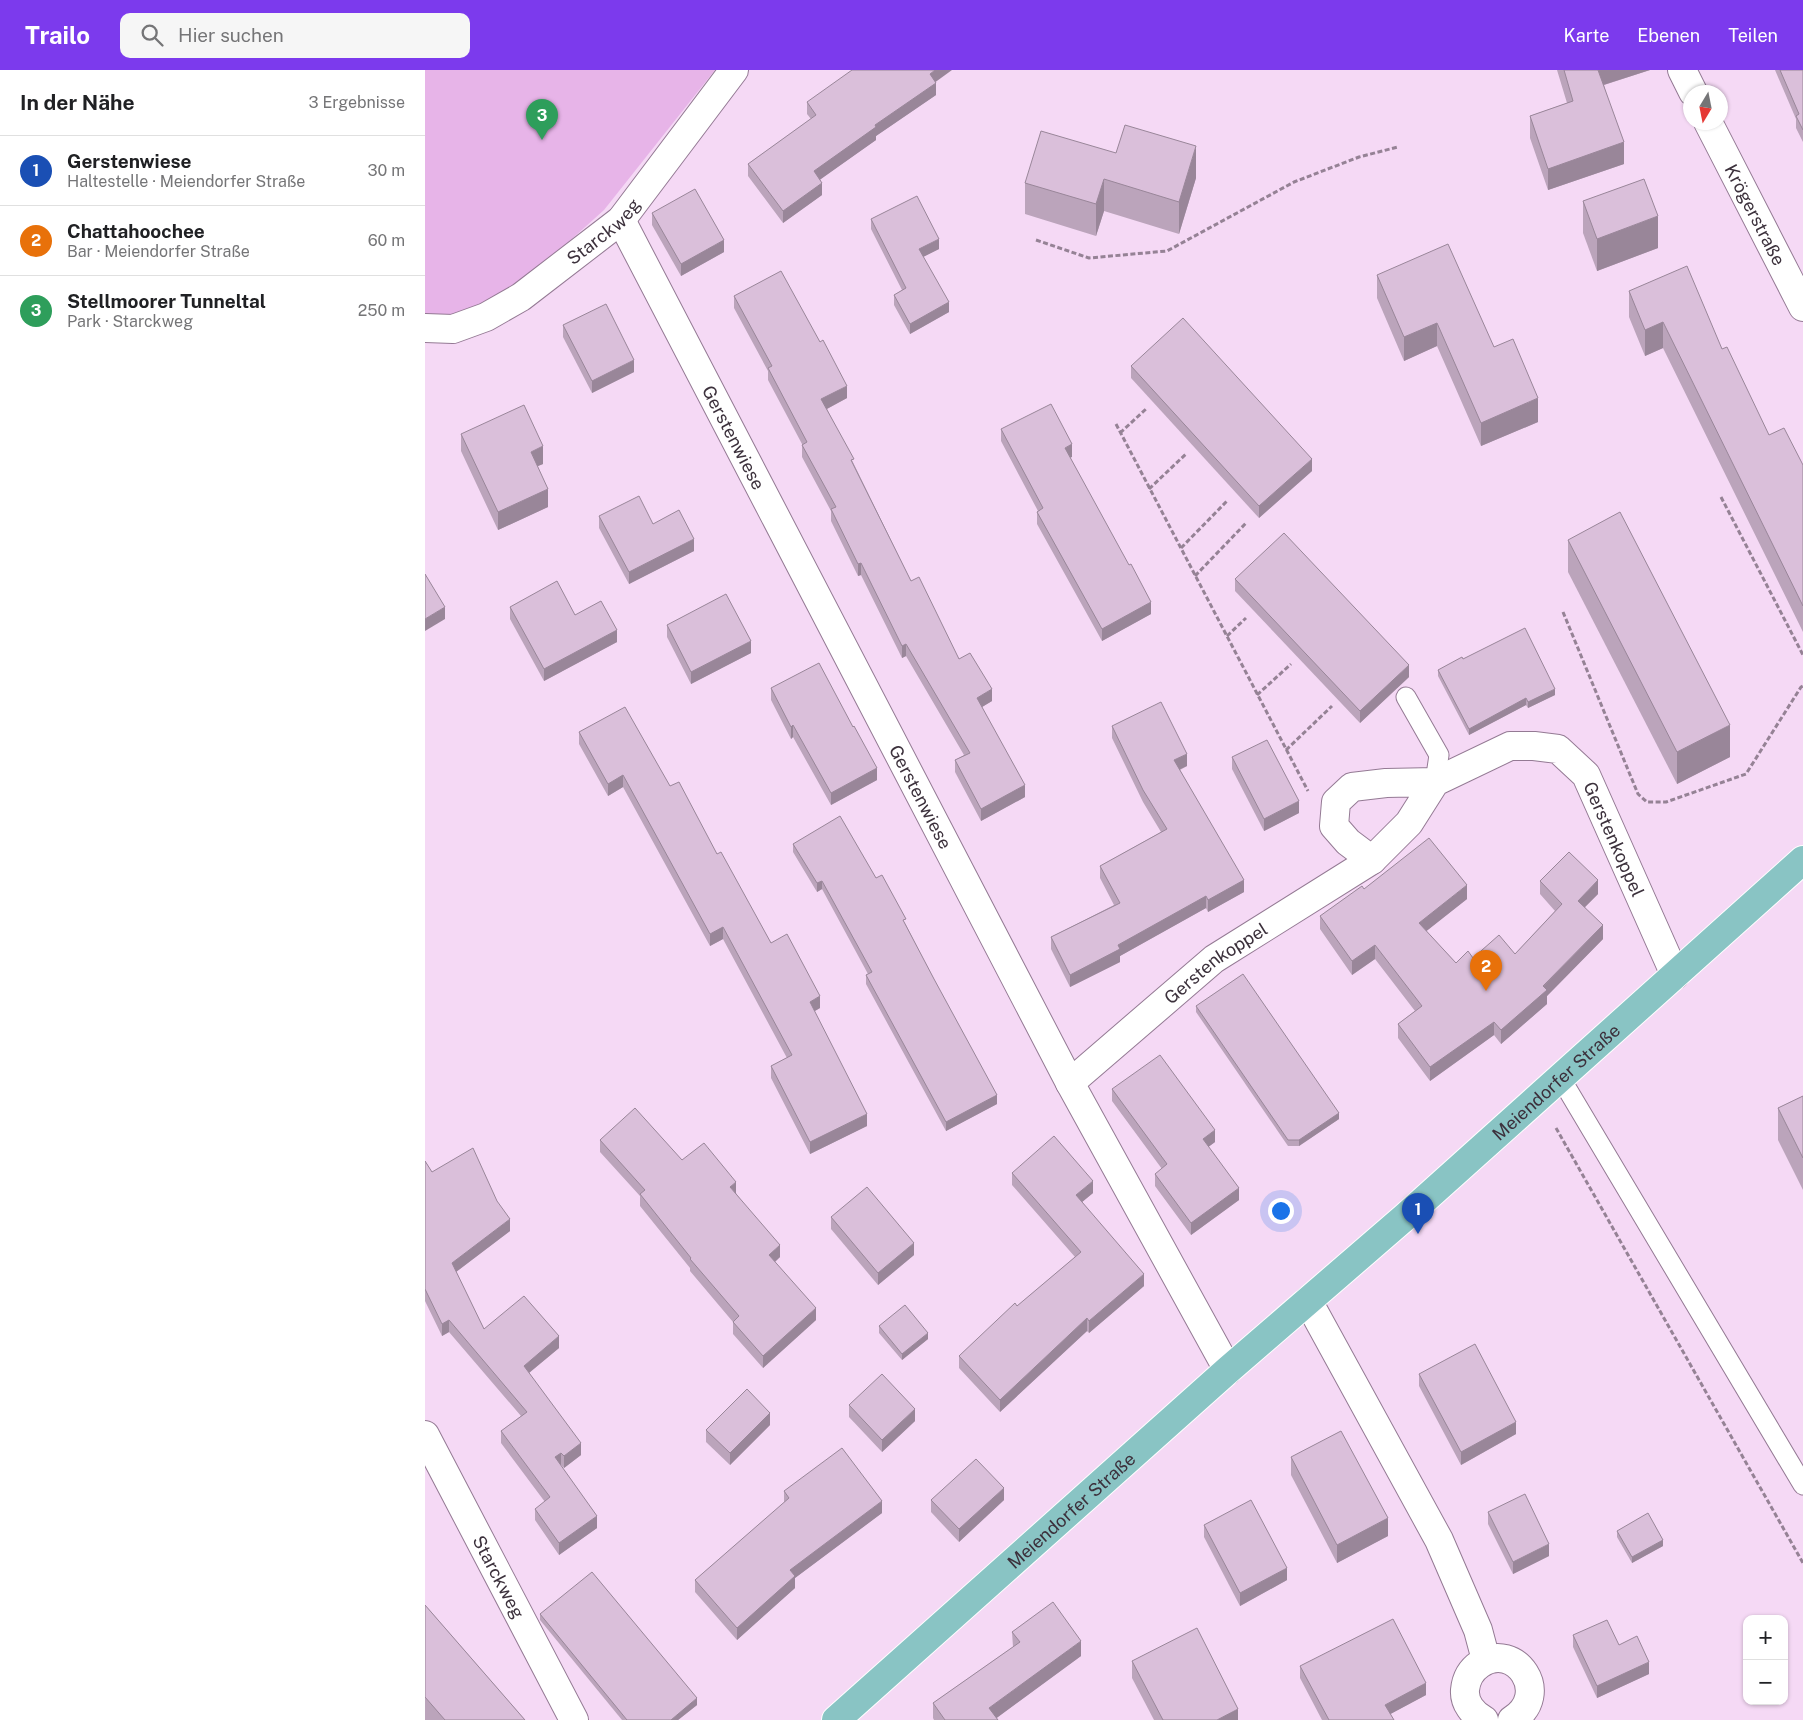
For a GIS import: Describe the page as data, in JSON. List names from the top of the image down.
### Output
{
  "streets": {
    "main road": ["Meiendorfer Straße"],
    "street": [
      "Krögerstraße",
      "Starckweg",
      "Gerstenwiese",
      "Gerstenkoppel"
    ]
  },
  "crossings": [
    ["Starckweg", "Gerstenwiese"],
    ["Gerstenwiese", "Gerstenkoppel"],
    ["Gerstenwiese", "Meiendorfer Straße"],
    ["Gerstenkoppel", "Meiendorfer Straße"]
  ],
  "north": "bottom",
  "page": {
    "header": "Trailo",
    "search": "Hier suchen",
    "nav": ["Karte", "Ebenen", "Teilen"],
    "heading": ["In der Nähe", "3 Ergebnisse"],
    "pins": ["3", "2", "1"],
    "list": [
      {
        "mark": "1",
        "name": "Gerstenwiese",
        "note": "Haltestelle · Meiendorfer Straße",
        "value": "30 m"
      },
      {
        "mark": "2",
        "name": "Chattahoochee",
        "note": "Bar · Meiendorfer Straße",
        "value": "60 m"
      },
      {
        "mark": "3",
        "name": "Stellmoorer Tunneltal",
        "note": "Park · Starckweg",
        "value": "250 m"
      }
    ],
    "map_buttons": ["+", "−"]
  }
}
